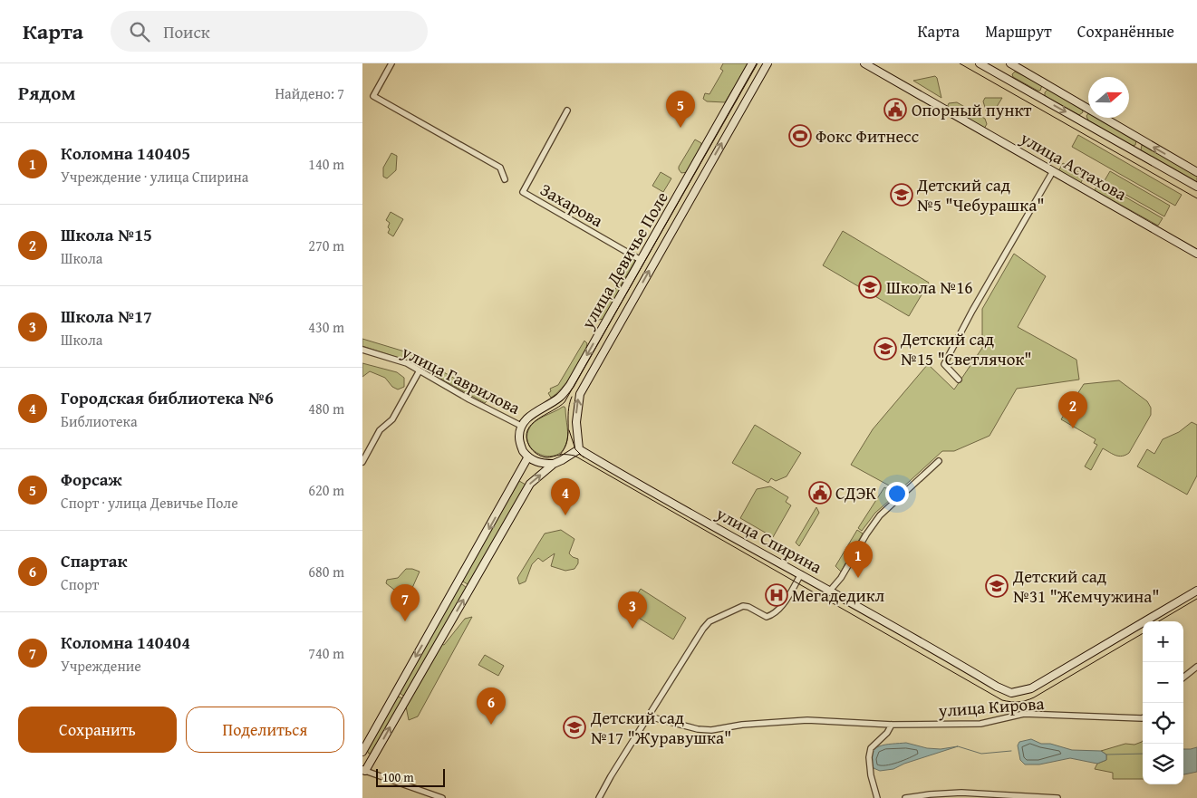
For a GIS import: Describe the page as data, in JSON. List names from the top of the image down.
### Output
{
  "streets": {
    "main road": ["улица Астахова", "улица Девичье Поле", "улица Спирина"],
    "street": ["Захарова", "улица Гаврилова", "улица Кирова"]
  },
  "crossings": [
    ["Захарова", "улица Девичье Поле"],
    ["улица Девичье Поле", "улица Гаврилова"],
    ["улица Девичье Поле", "улица Спирина"]
  ],
  "places": {
    "public building": ["Опорный пункт", "СДЭК"],
    "sports": ["Фокс Фитнесс"],
    "school or university": [
      "Детский сад №5 \"Чебурашка\"",
      "Школа №16",
      "Детский сад №15 \"Светлячок\"",
      "Детский сад №31 \"Жемчужина\"",
      "Детский сад №17 \"Журавушка\""
    ],
    "hospital": ["Мегадедикл"]
  },
  "scale_bar": "100 m",
  "north": "right",
  "page": {
    "header": "Карта",
    "search": "Поиск",
    "nav": ["Карта", "Маршрут", "Сохранённые"],
    "heading": ["Рядом", "Найдено: 7"],
    "pins": [
      "5",
      "2",
      "4",
      "1",
      "7",
      "3",
      "6"
    ],
    "list": [
      {
        "mark": "1",
        "name": "Коломна 140405",
        "note": "Учреждение · улица Спирина",
        "value": "140 m"
      },
      {
        "mark": "2",
        "name": "Школа №15",
        "note": "Школа",
        "value": "270 m"
      },
      {
        "mark": "3",
        "name": "Школа №17",
        "note": "Школа",
        "value": "430 m"
      },
      {
        "mark": "4",
        "name": "Городская библиотека №6",
        "note": "Библиотека",
        "value": "480 m"
      },
      {
        "mark": "5",
        "name": "Форсаж",
        "note": "Спорт · улица Девичье Поле",
        "value": "620 m"
      },
      {
        "mark": "6",
        "name": "Спартак",
        "note": "Спорт",
        "value": "680 m"
      },
      {
        "mark": "7",
        "name": "Коломна 140404",
        "note": "Учреждение",
        "value": "740 m"
      }
    ],
    "map_buttons": ["+", "−"],
    "buttons": ["Сохранить", "Поделиться"],
    "scale": "100 m"
  }
}
